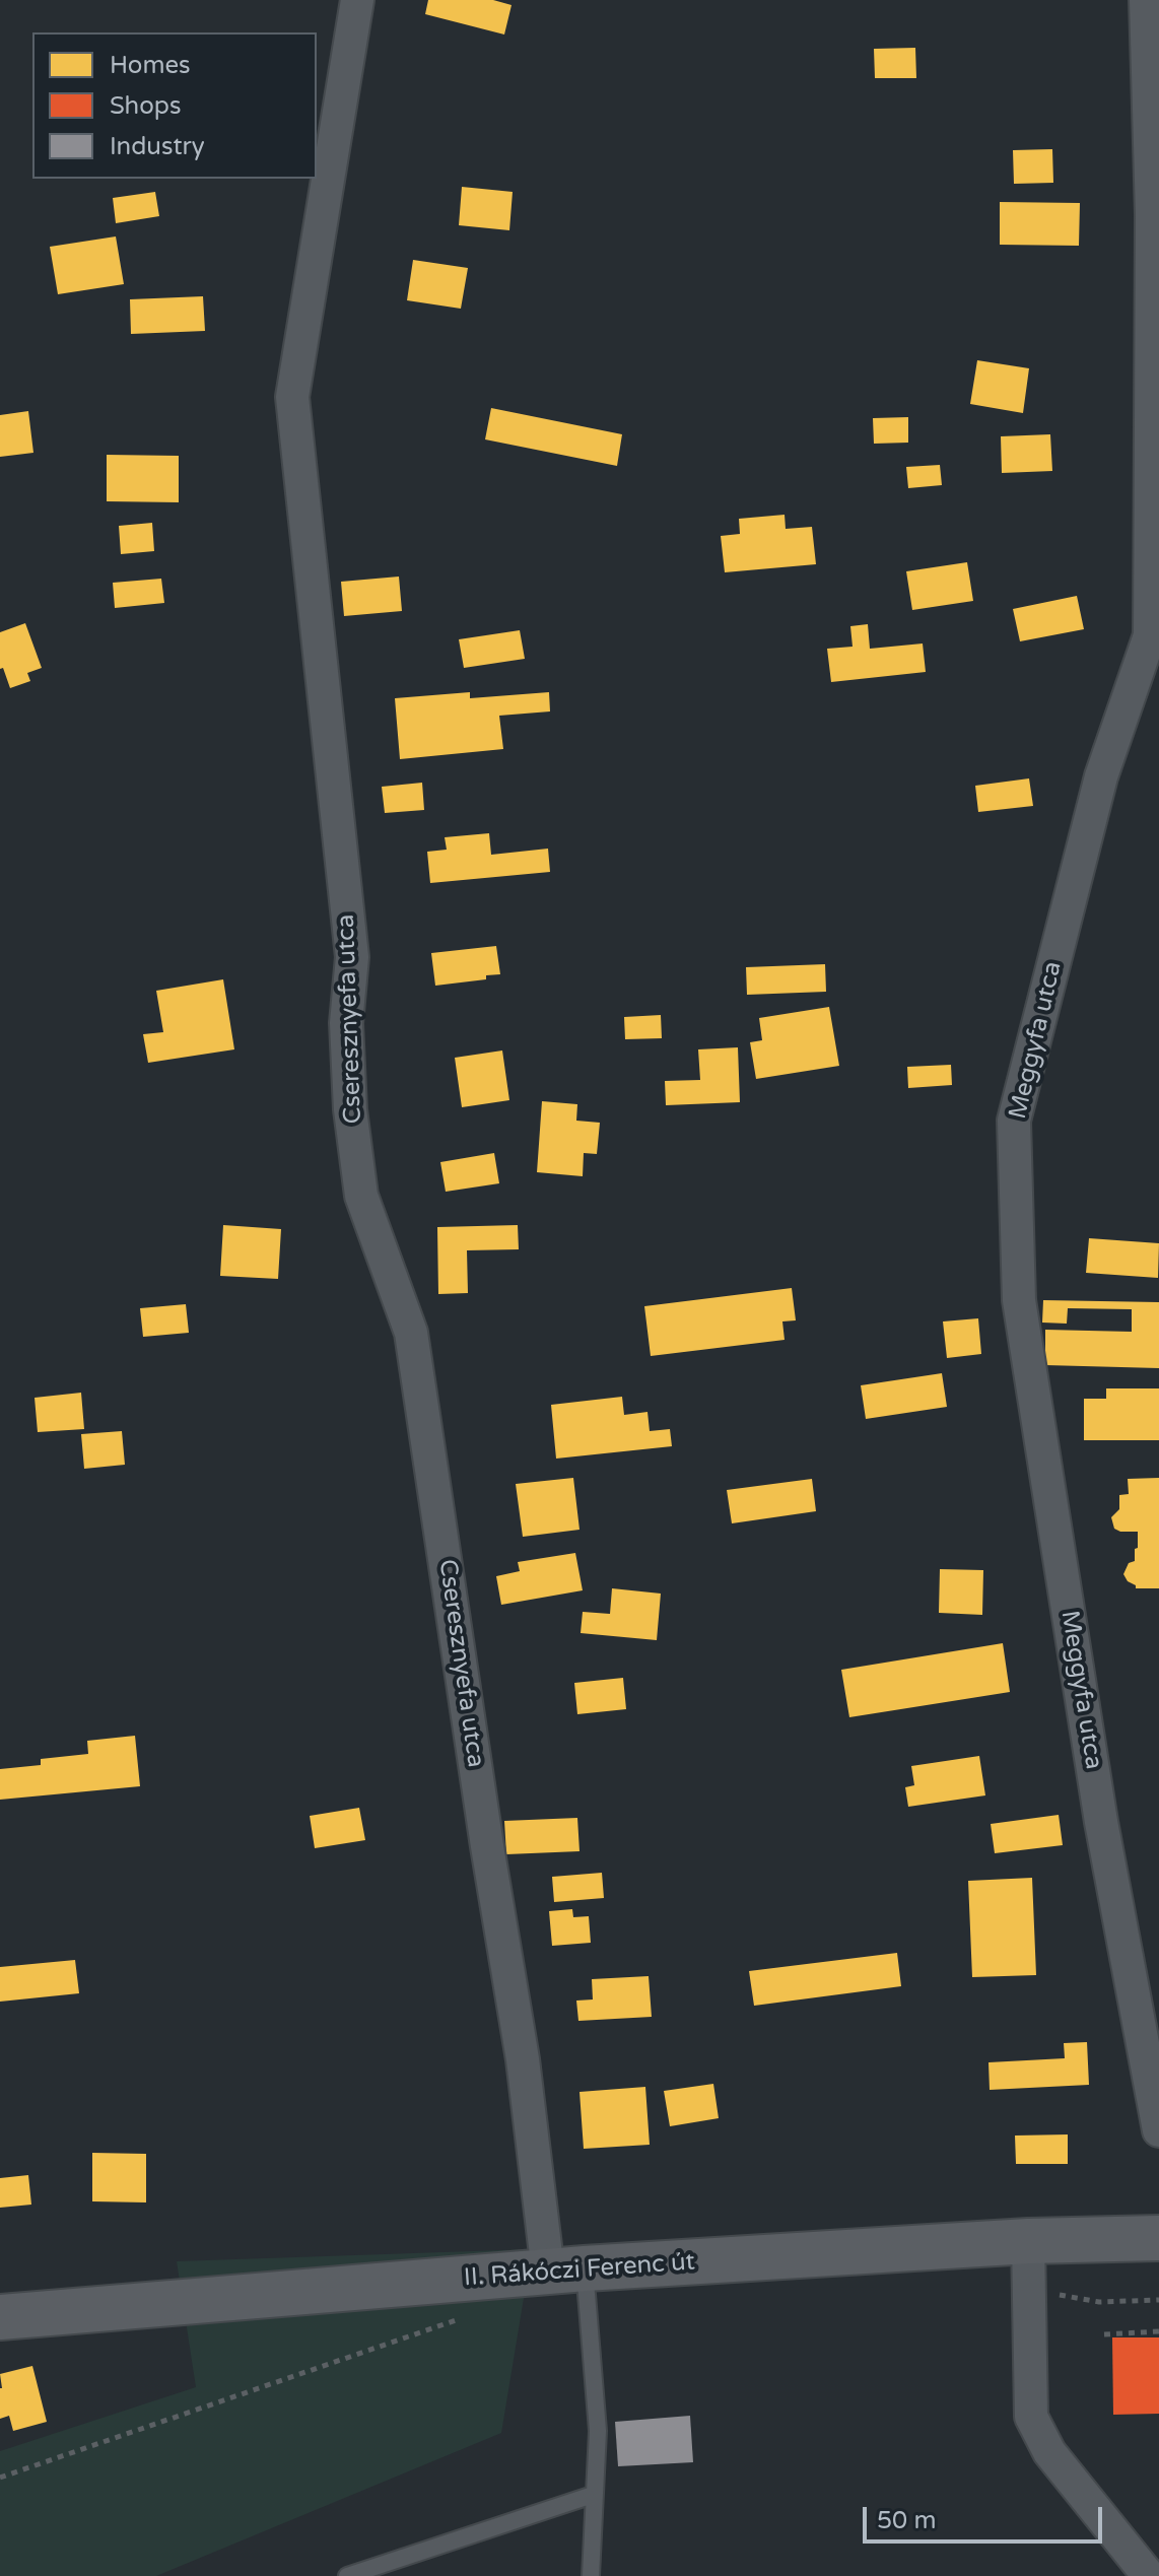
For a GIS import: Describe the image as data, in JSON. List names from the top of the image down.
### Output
{
  "streets": {
    "main road": ["II. Rákóczi Ferenc út"],
    "street": ["Cseresznyefa utca", "Meggyfa utca"]
  },
  "crossings": [
    ["Cseresznyefa utca", "II. Rákóczi Ferenc út"]
  ],
  "legend": ["Homes", "Shops", "Industry"],
  "scale_bar": "50 m"
}
